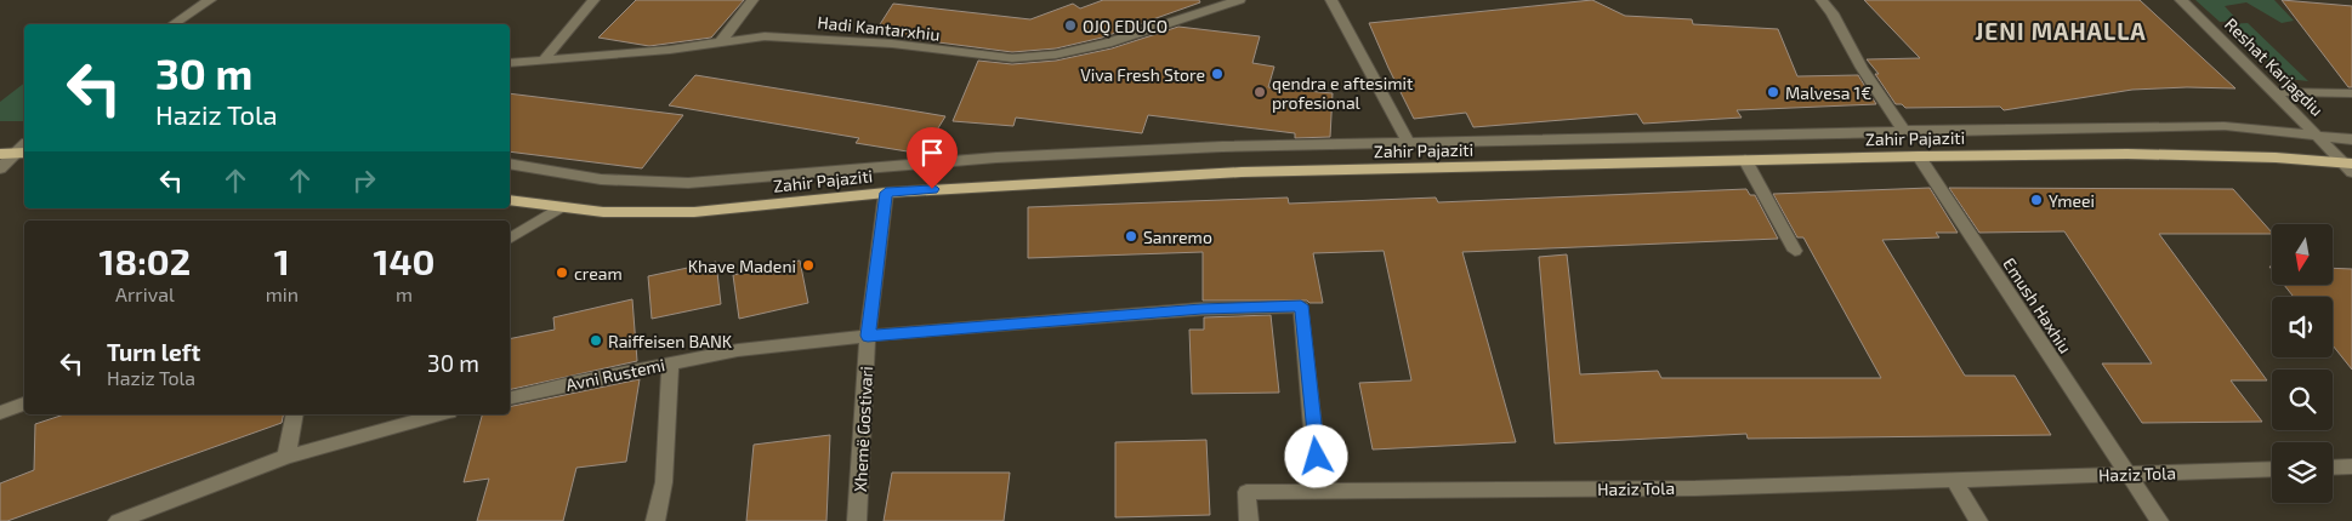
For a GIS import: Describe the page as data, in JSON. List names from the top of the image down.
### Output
{
  "streets": {
    "main road": ["Zahir Pajaziti"],
    "street": [
      "Hadi Kantarxhiu",
      "Reshat Karjagdiu",
      "Emush Haxhiu",
      "Avni Rustemi",
      "Xhemë Gostivari",
      "Haziz Tola"
    ]
  },
  "crossings": [
    ["Reshat Karjagdiu", "Zahir Pajaziti"],
    ["Zahir Pajaziti", "Emush Haxhiu"],
    ["Zahir Pajaziti", "Xhemë Gostivari"],
    ["Emush Haxhiu", "Haziz Tola"],
    ["Avni Rustemi", "Xhemë Gostivari"]
  ],
  "districts": ["JENI MAHALLA"],
  "places": [
    "OJQ EDUCO",
    "Viva Fresh Store",
    "qendra e aftesimit profesional",
    "Malvesa 1€",
    "Ymeei",
    "Sanremo",
    "Khave Madeni",
    "cream",
    "Raiffeisen BANK"
  ],
  "north": "bottom",
  "page": {
    "turn": ["30 m", "Haziz Tola"],
    "eta": [
      "18:02",
      "Arrival",
      "1",
      "min",
      "140",
      "m"
    ],
    "list": [
      {
        "name": "Turn left",
        "note": "Haziz Tola",
        "value": "30 m"
      }
    ]
  }
}
